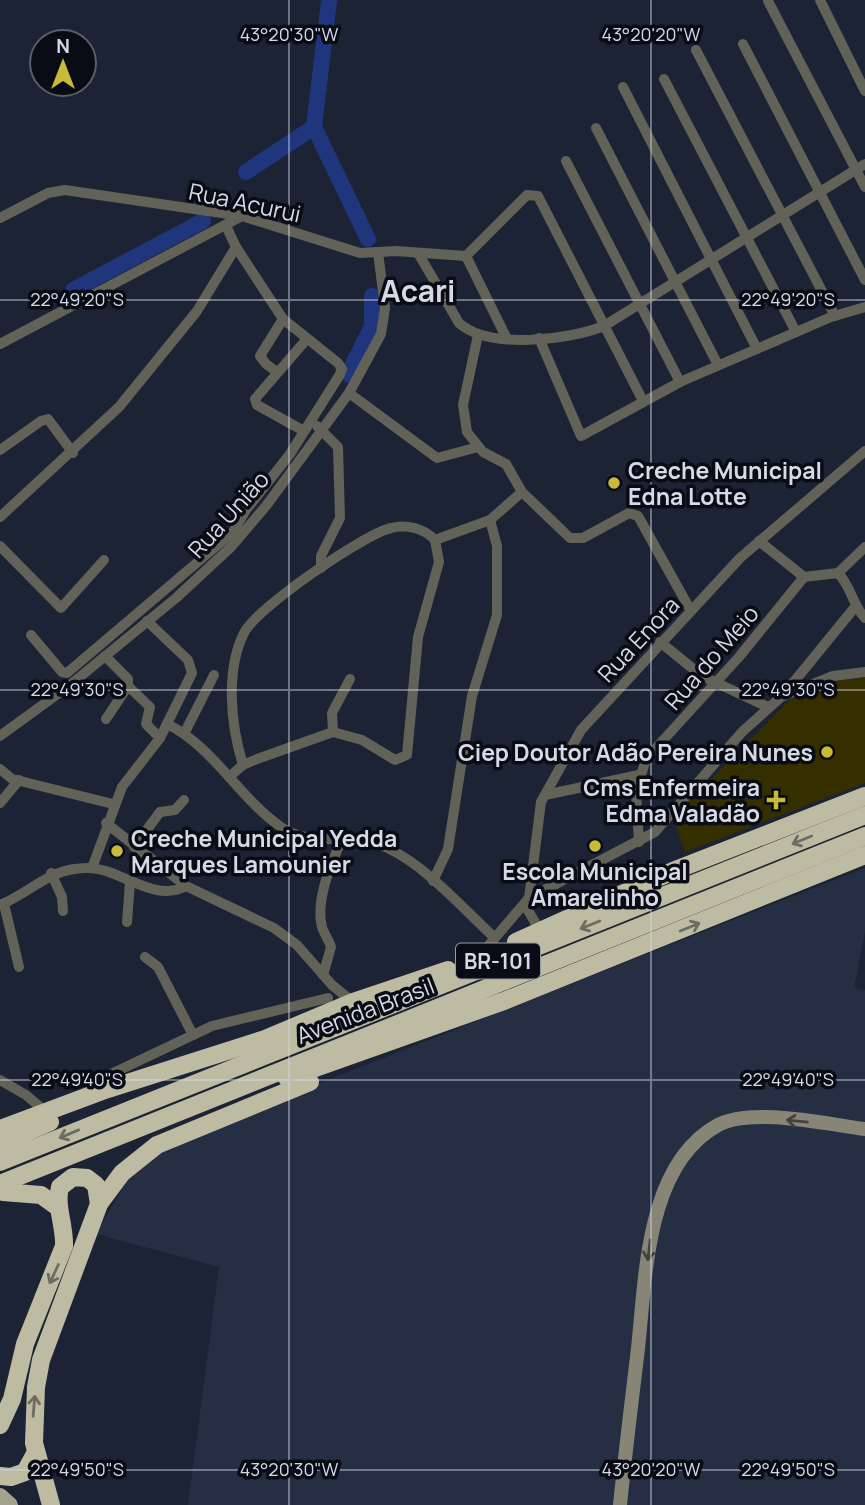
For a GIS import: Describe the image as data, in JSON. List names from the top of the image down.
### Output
{
  "streets": {
    "highway": ["BR-101", "Avenida Brasil"],
    "street": [
      "Rua Acurui",
      "Rua União",
      "Rua Enora",
      "Rua do Meio"
    ]
  },
  "crossings": [
    ["Rua Acurui", "Rua União"]
  ],
  "districts": ["Acari"],
  "places": {
    "other": [
      "Creche Municipal Edna Lotte",
      "Ciep Doutor Adão Pereira Nunes",
      "Escola Municipal Amarelinho",
      "Creche Municipal Yedda Marques Lamounier"
    ],
    "health": ["Cms Enfermeira Edma Valadão"]
  },
  "north": "top",
  "coordinates": [
    "43°20'30\"W",
    "43°20'20\"W",
    "22°49'20\"S",
    "22°49'30\"S",
    "22°49'40\"S",
    "22°49'50\"S"
  ]
}
